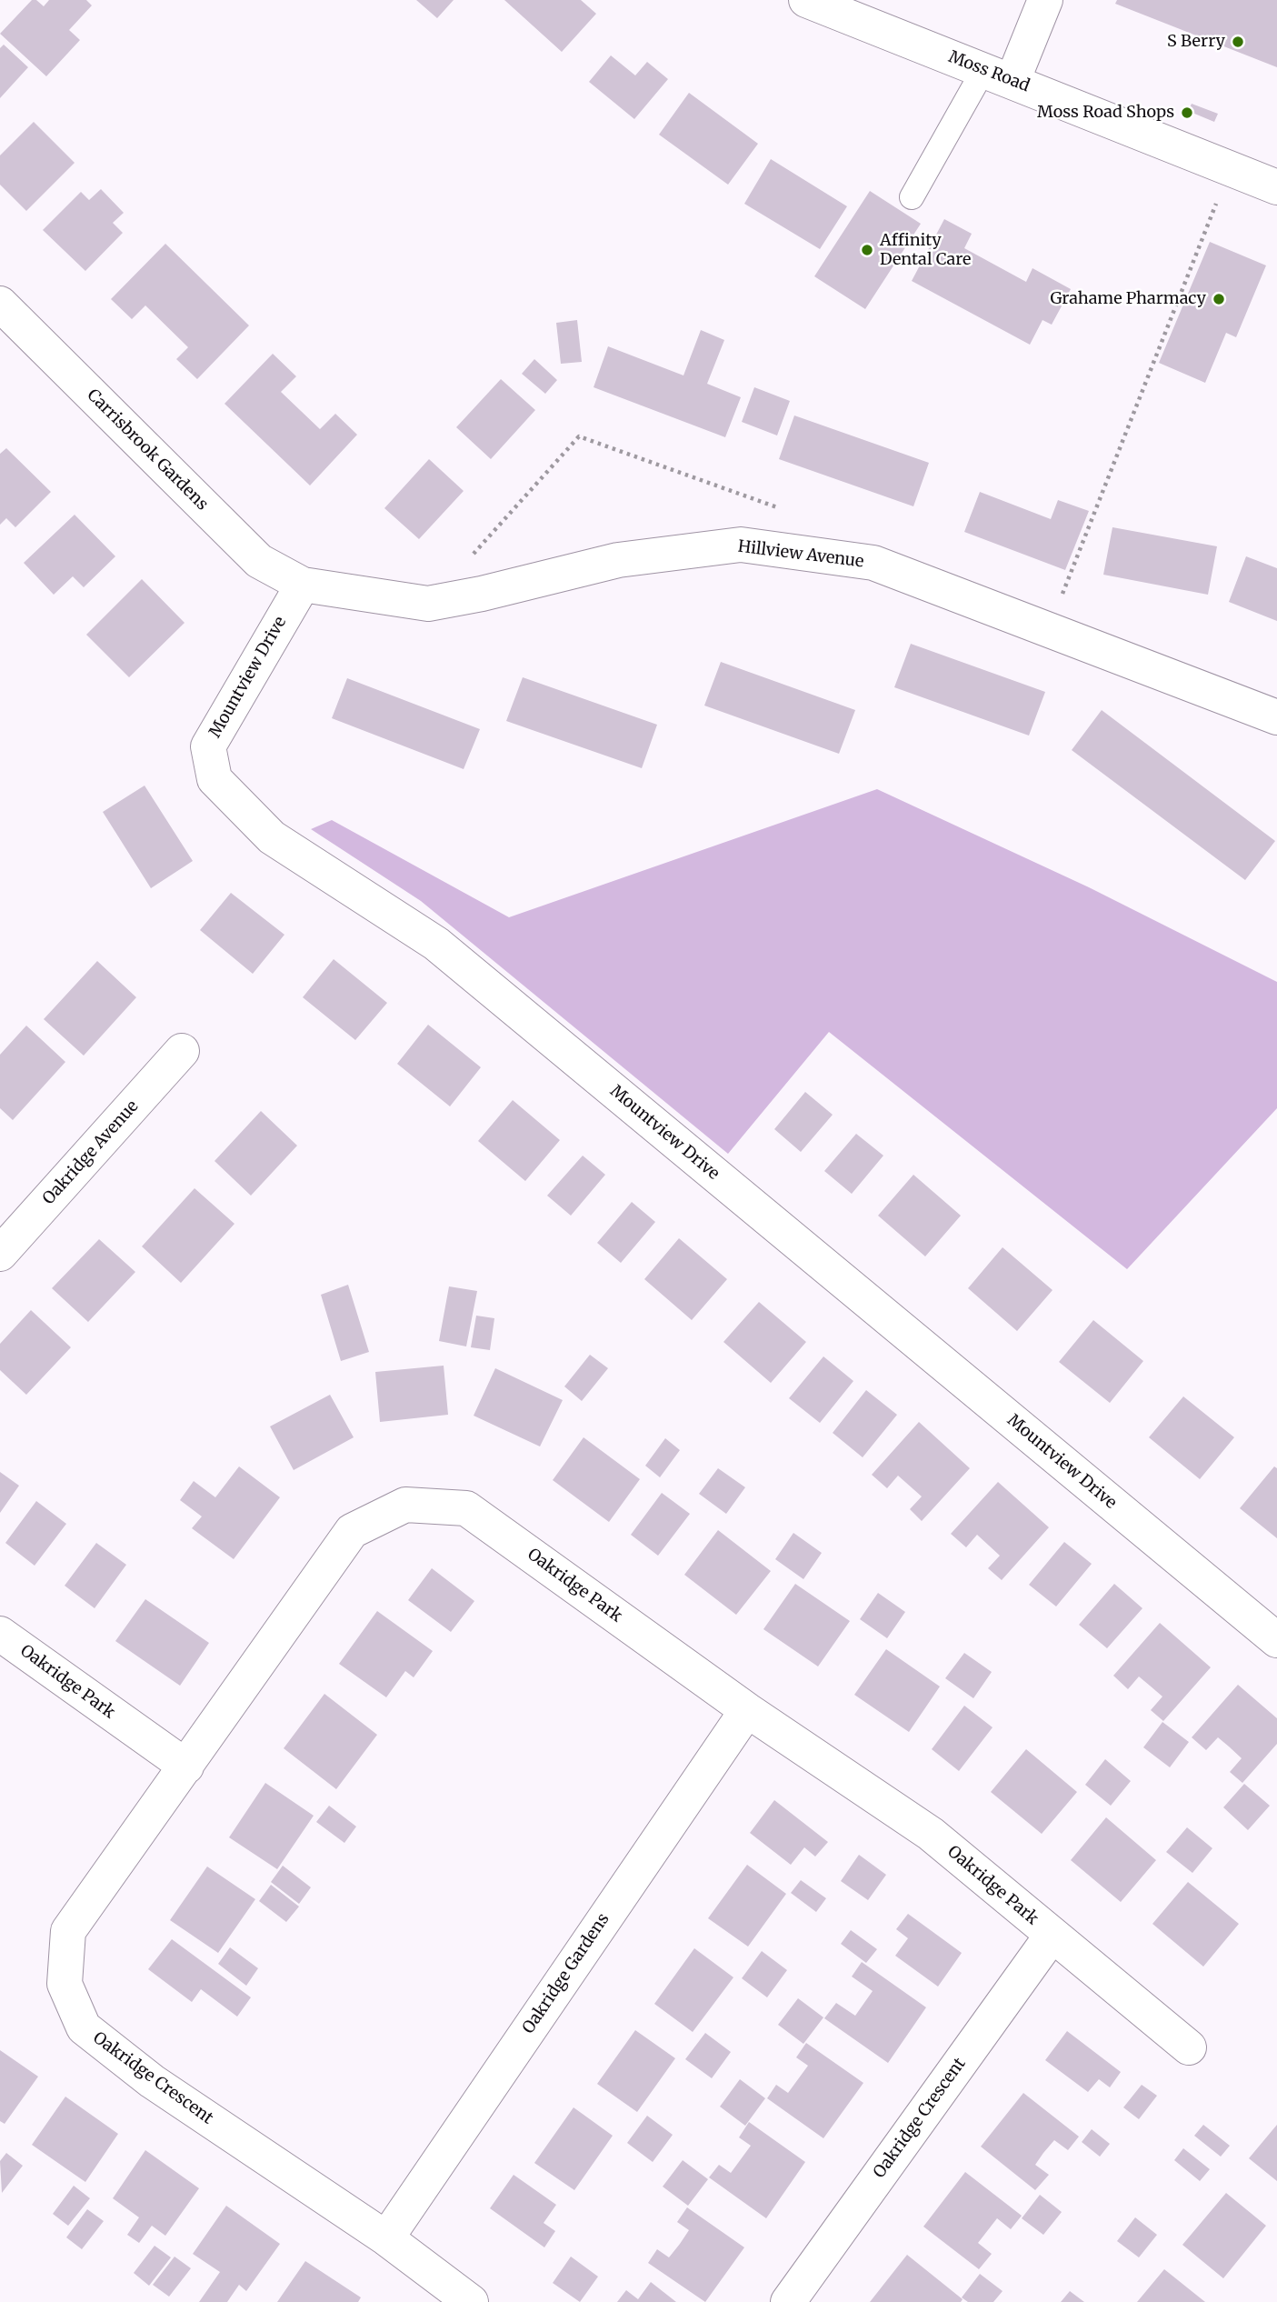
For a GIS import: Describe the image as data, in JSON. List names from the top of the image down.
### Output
{
  "streets": {
    "street": [
      "Moss Road",
      "Carrisbrook Gardens",
      "Hillview Avenue",
      "Mountview Drive",
      "Oakridge Avenue",
      "Oakridge Park",
      "Oakridge Gardens",
      "Oakridge Crescent"
    ]
  },
  "crossings": [
    ["Carrisbrook Gardens", "Hillview Avenue"],
    ["Carrisbrook Gardens", "Mountview Drive"],
    ["Hillview Avenue", "Mountview Drive"],
    ["Oakridge Park", "Oakridge Gardens"],
    ["Oakridge Park", "Oakridge Crescent"],
    ["Oakridge Gardens", "Oakridge Crescent"]
  ],
  "places": [
    "S Berry",
    "Moss Road Shops",
    "Affinity Dental Care",
    "Grahame Pharmacy"
  ]
}
